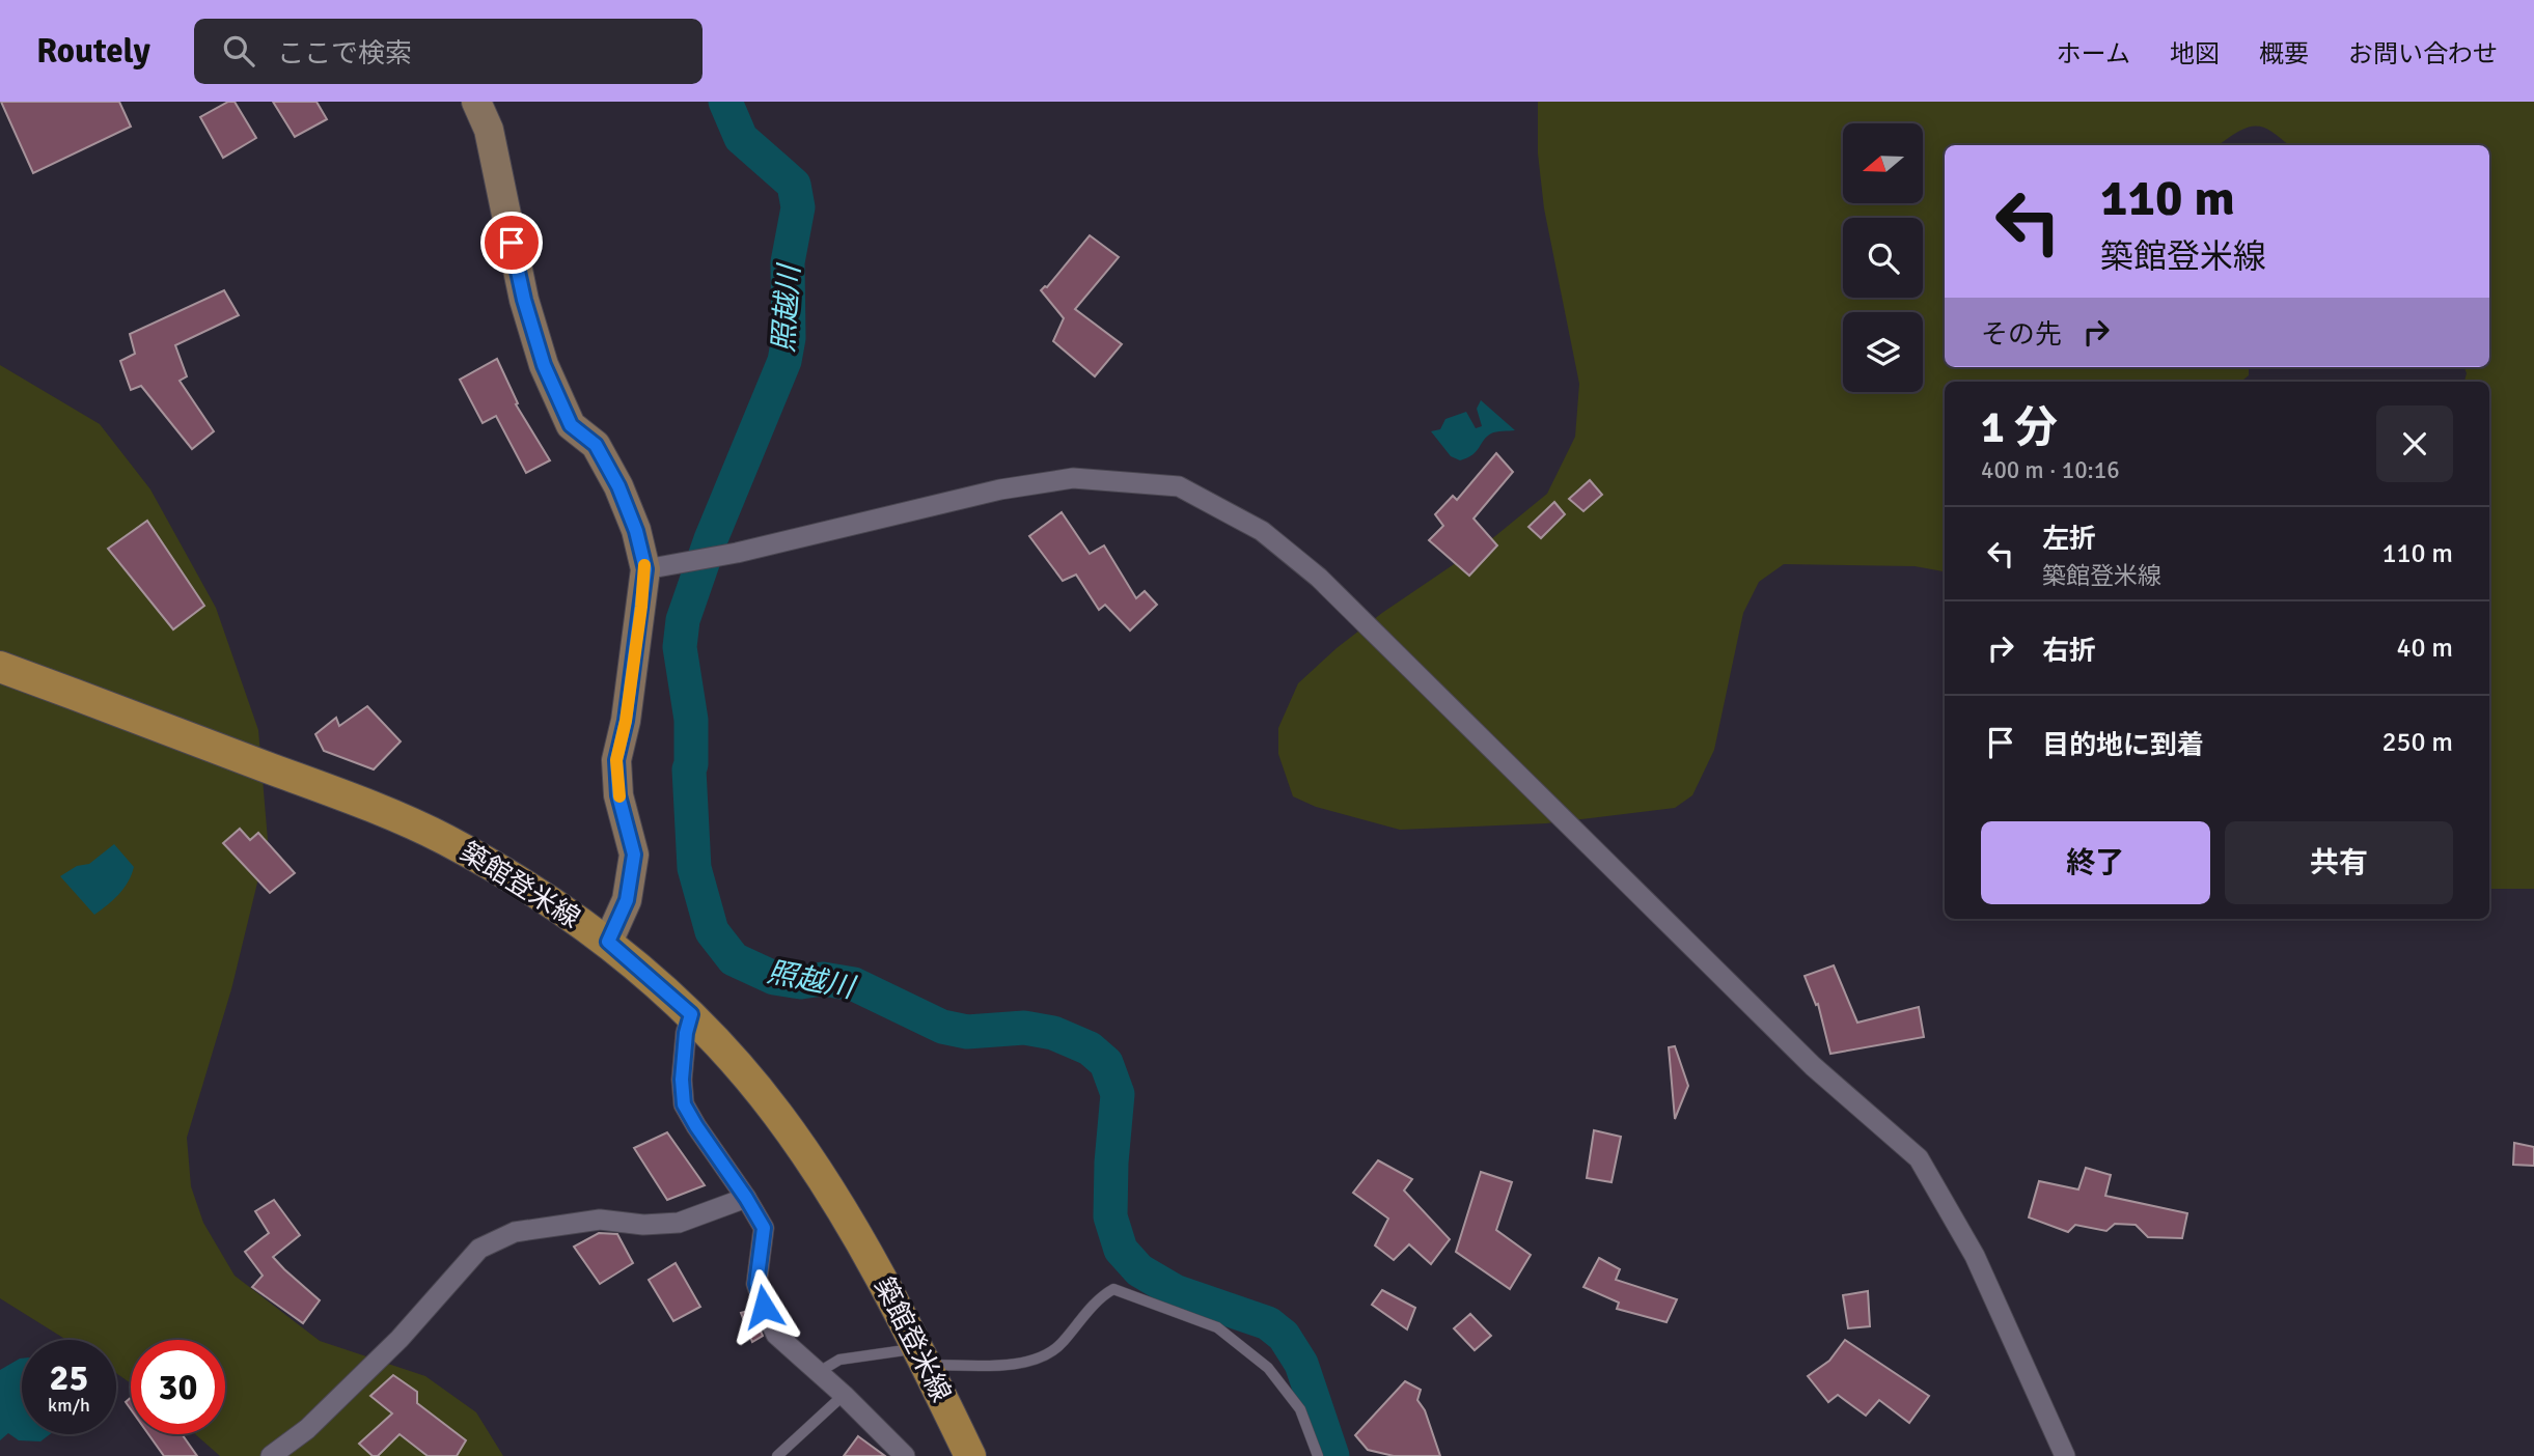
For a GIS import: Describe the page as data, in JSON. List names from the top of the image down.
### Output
{
  "streets": {
    "main road": ["築館登米線"]
  },
  "water": ["照越川"],
  "north": "left",
  "page": {
    "header": "Routely",
    "search": "ここで検索",
    "nav": [
      "ホーム",
      "地図",
      "概要",
      "お問い合わせ"
    ],
    "turn": ["110 m", "築館登米線"],
    "then": "その先",
    "heading": ["1 分", "400 m · 10:16"],
    "list": [
      {
        "name": "左折",
        "note": "築館登米線",
        "value": "110 m"
      },
      {
        "name": "右折",
        "value": "40 m"
      },
      {
        "name": "目的地に到着",
        "value": "250 m"
      }
    ],
    "buttons": ["終了", "共有"],
    "speed": "25 km/h",
    "limit": "30"
  }
}
